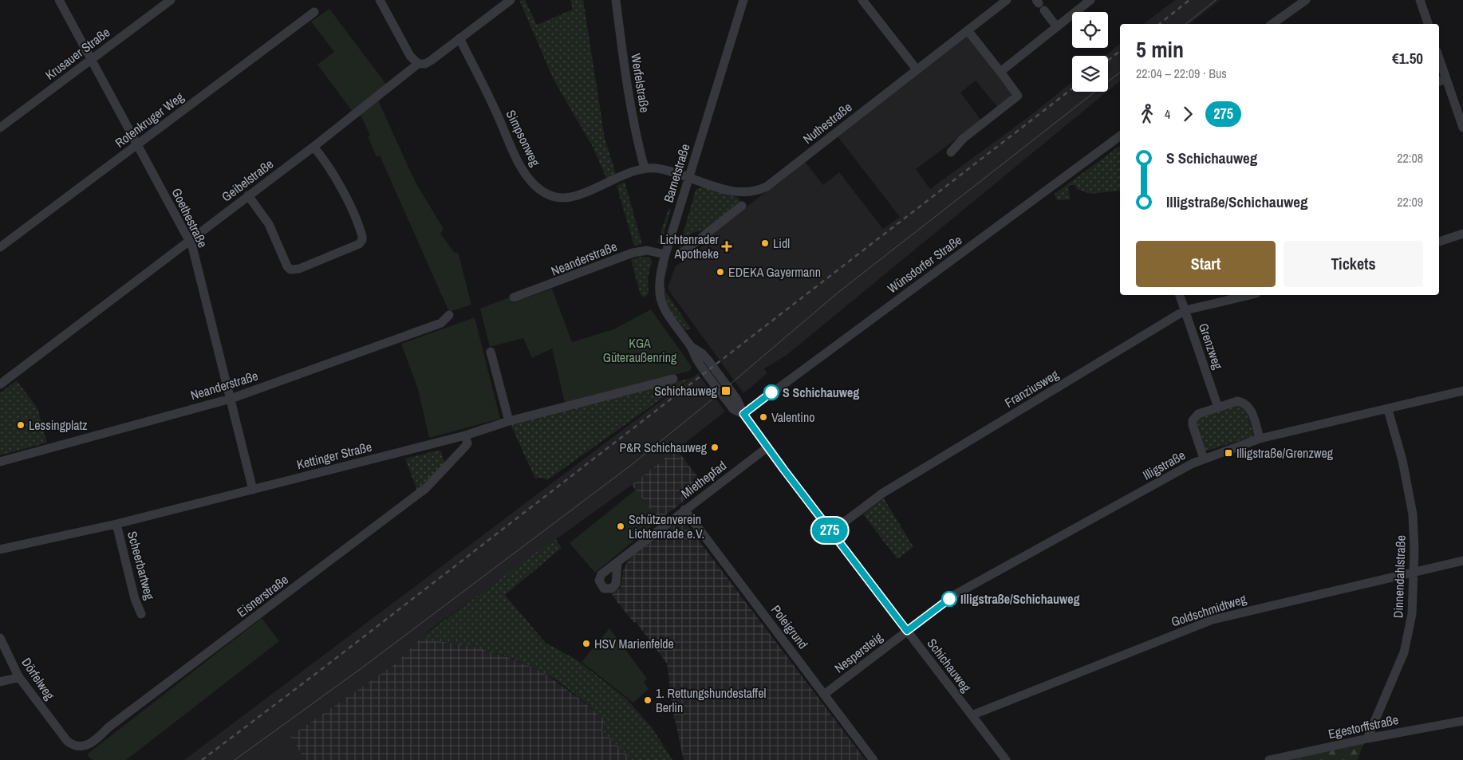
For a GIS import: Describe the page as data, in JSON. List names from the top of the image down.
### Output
{
  "streets": {
    "street": [
      "Krusauer Straße",
      "Werfelstraße",
      "Rotenkruger Weg",
      "Nuthestraße",
      "Simpsonweg",
      "Barnetstraße",
      "Geibelstraße",
      "Goethestraße",
      "Neanderstraße",
      "Wünsdorfer Straße",
      "Grenzweg",
      "Franziusweg",
      "Kettinger Straße",
      "Illigstraße",
      "Miethepfad",
      "Scheerbartweg",
      "Dinnendahlstraße",
      "Eisnerstraße",
      "Goldschmidtweg",
      "Poleigrund",
      "Nespersteig",
      "Schichauweg",
      "Dörfelweg",
      "Egestorffstraße"
    ]
  },
  "crossings": [
    ["Krusauer Straße", "Goethestraße"],
    ["Werfelstraße", "Simpsonweg"],
    ["Rotenkruger Weg", "Goethestraße"],
    ["Nuthestraße", "Simpsonweg"],
    ["Nuthestraße", "Barnetstraße"],
    ["Simpsonweg", "Barnetstraße"],
    ["Simpsonweg", "Geibelstraße"],
    ["Barnetstraße", "Neanderstraße"],
    ["Barnetstraße", "Wünsdorfer Straße"],
    ["Barnetstraße", "Schichauweg"],
    ["Geibelstraße", "Goethestraße"],
    ["Goethestraße", "Neanderstraße"],
    ["Goethestraße", "Kettinger Straße"],
    ["Wünsdorfer Straße", "Schichauweg"],
    ["Grenzweg", "Franziusweg"],
    ["Franziusweg", "Schichauweg"],
    ["Kettinger Straße", "Scheerbartweg"],
    ["Kettinger Straße", "Eisnerstraße"],
    ["Illigstraße", "Dinnendahlstraße"],
    ["Illigstraße", "Nespersteig"],
    ["Illigstraße", "Schichauweg"],
    ["Miethepfad", "Poleigrund"],
    ["Miethepfad", "Schichauweg"],
    ["Dinnendahlstraße", "Goldschmidtweg"],
    ["Dinnendahlstraße", "Egestorffstraße"],
    ["Eisnerstraße", "Dörfelweg"],
    ["Goldschmidtweg", "Schichauweg"],
    ["Poleigrund", "Nespersteig"],
    ["Nespersteig", "Schichauweg"]
  ],
  "parks": ["KGA Güteraußenring"],
  "places": {
    "other": [
      "Lidl",
      "EDEKA Gayermann",
      "S Schichauweg",
      "Valentino",
      "Lessingplatz",
      "P&R Schichauweg",
      "Schützenverein Lichtenrade e.V.",
      "Illigstraße/Schichauweg",
      "HSV Marienfelde",
      "1. Rettungshundestaffel Berlin"
    ],
    "health": ["Lichtenrader Apotheke"],
    "transit": ["Schichauweg", "Illigstraße/Grenzweg"]
  },
  "lines": ["bus line 275"],
  "page": {
    "on_map": "275",
    "heading": ["5 min", "22:04 – 22:09 · Bus", "€1.50"],
    "legs": ["4", "275"],
    "list": [
      {
        "name": "S Schichauweg",
        "value": "22:08"
      },
      {
        "name": "Illigstraße/Schichauweg",
        "value": "22:09"
      }
    ],
    "buttons": ["Start", "Tickets"]
  }
}
